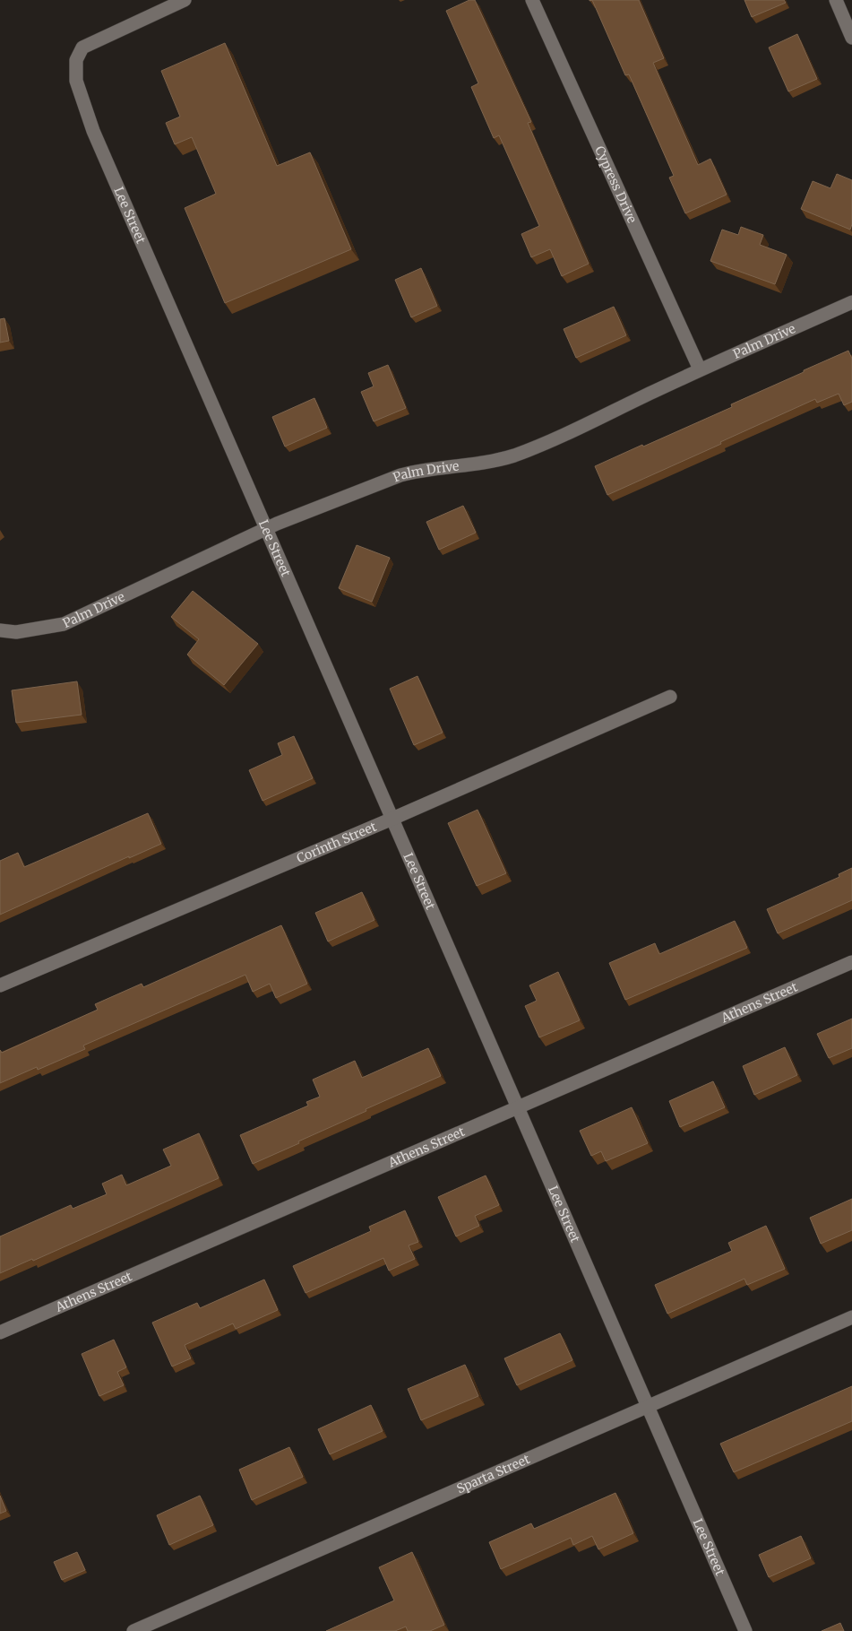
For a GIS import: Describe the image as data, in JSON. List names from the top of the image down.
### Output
{
  "streets": {
    "street": [
      "Cypress Drive",
      "Lee Street",
      "Palm Drive",
      "Corinth Street",
      "Athens Street",
      "Sparta Street"
    ]
  },
  "crossings": [
    ["Cypress Drive", "Palm Drive"],
    ["Lee Street", "Palm Drive"],
    ["Lee Street", "Corinth Street"],
    ["Lee Street", "Athens Street"],
    ["Lee Street", "Sparta Street"]
  ]
}
